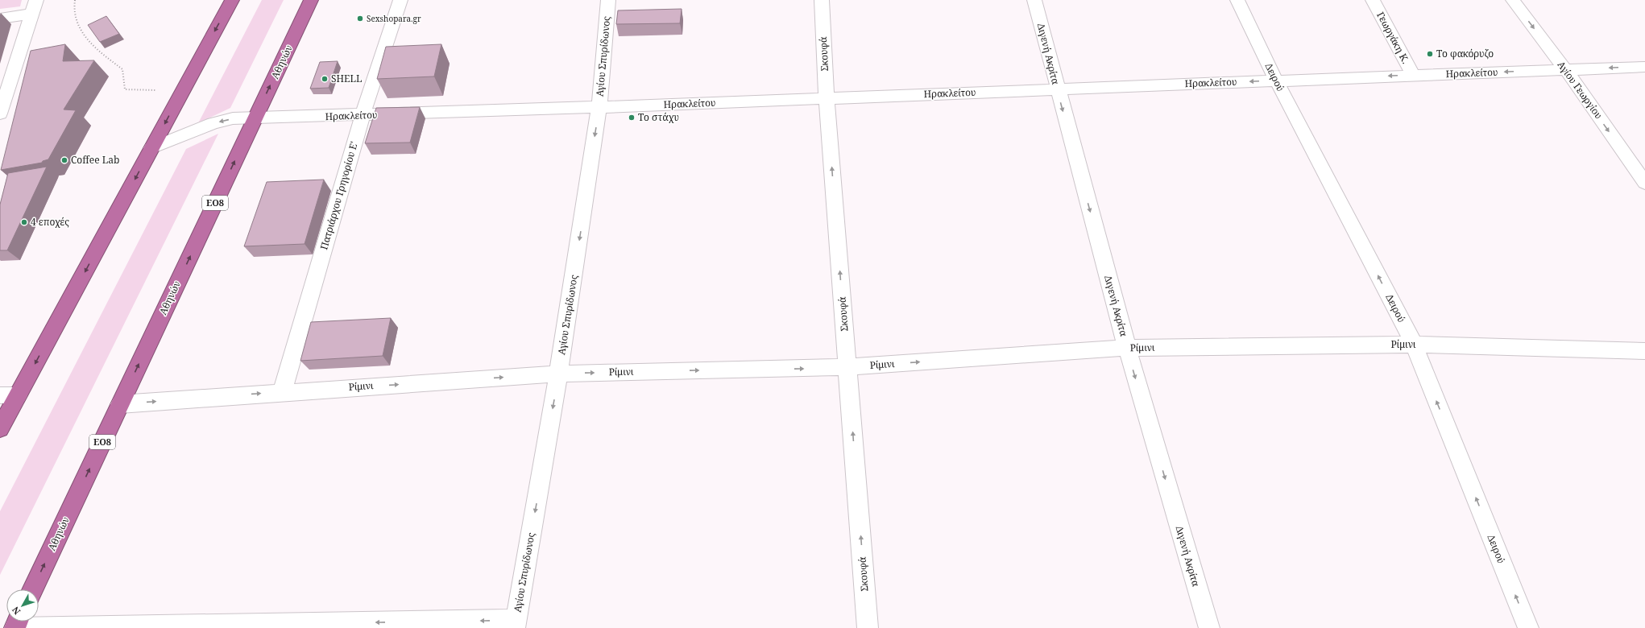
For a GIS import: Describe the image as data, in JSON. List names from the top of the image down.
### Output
{
  "streets": {
    "highway": ["Αθηνών", "ΕΟ8"],
    "street": [
      "Γεωργάκη Κ.",
      "Σκουφά",
      "Διγενή Ακρίτα",
      "Αγίου Σπυρίδωνος",
      "Ηρακλείτου",
      "Δειρού",
      "Αγίου Γεωργίου",
      "Πατριάρχου Γρηγορίου Ε'",
      "Ρίμινι"
    ]
  },
  "crossings": [
    ["Γεωργάκη Κ.", "Ηρακλείτου"],
    ["Σκουφά", "Ηρακλείτου"],
    ["Σκουφά", "Ρίμινι"],
    ["Διγενή Ακρίτα", "Ηρακλείτου"],
    ["Διγενή Ακρίτα", "Ρίμινι"],
    ["Αγίου Σπυρίδωνος", "Ηρακλείτου"],
    ["Αγίου Σπυρίδωνος", "Ρίμινι"],
    ["Αθηνών", "Ηρακλείτου"],
    ["Αθηνών", "Ρίμινι"],
    ["Ηρακλείτου", "Δειρού"],
    ["Ηρακλείτου", "Αγίου Γεωργίου"],
    ["Ηρακλείτου", "Πατριάρχου Γρηγορίου Ε'"],
    ["Δειρού", "Ρίμινι"],
    ["Πατριάρχου Γρηγορίου Ε'", "Ρίμινι"]
  ],
  "one_way": [
    "Σκουφά",
    "Διγενή Ακρίτα",
    "Αγίου Σπυρίδωνος",
    "Ηρακλείτου",
    "Δειρού",
    "Αγίου Γεωργίου",
    "Ρίμινι"
  ],
  "places": [
    "Sexshopara.gr",
    "Το φακόρυζο",
    "SHELL",
    "Το στάχυ",
    "Coffee Lab",
    "4 εποχές"
  ],
  "north": "bottom left"
}
